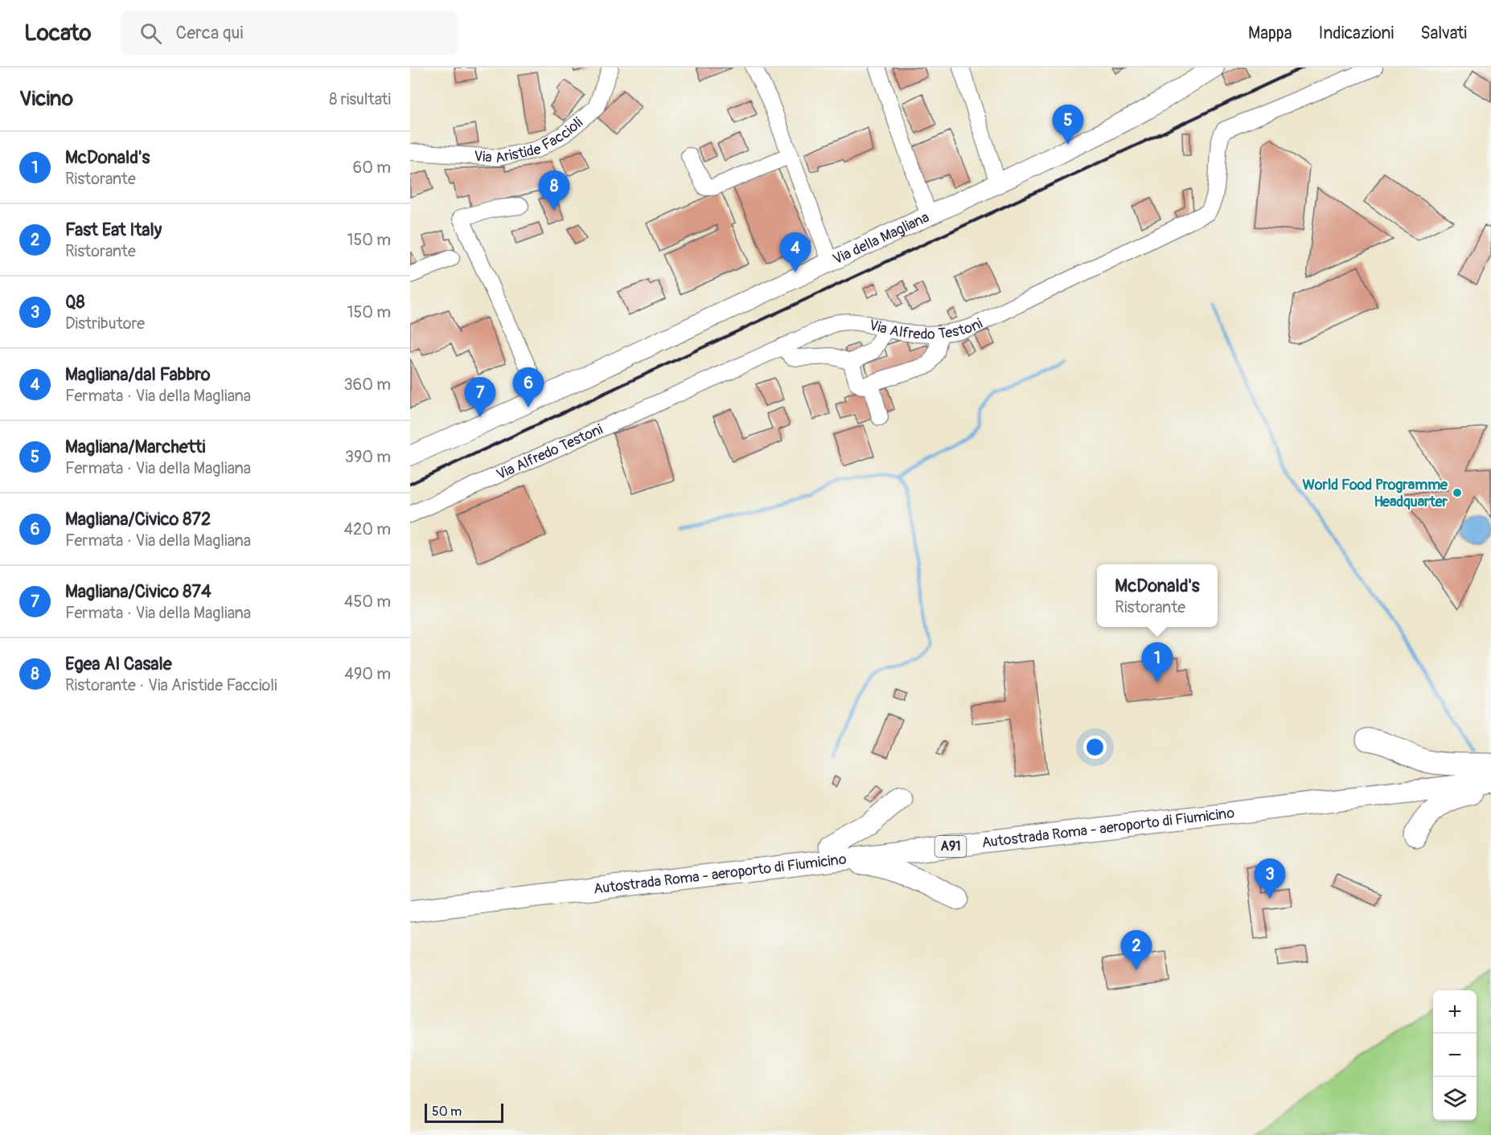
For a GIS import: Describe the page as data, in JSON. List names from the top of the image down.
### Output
{
  "streets": {
    "highway": ["Autostrada Roma - aeroporto di Fiumicino", "A91"],
    "main road": ["Via della Magliana"],
    "street": ["Via Aristide Faccioli", "Via Alfredo Testoni"]
  },
  "places": ["World Food Programme Headquarter"],
  "scale_bar": "50 m",
  "page": {
    "header": "Locato",
    "search": "Cerca qui",
    "nav": ["Mappa", "Indicazioni", "Salvati"],
    "heading": ["Vicino", "8 risultati"],
    "pins": [
      "5",
      "8",
      "4",
      "6",
      "7",
      "1",
      "3",
      "2"
    ],
    "list": [
      {
        "mark": "1",
        "name": "McDonald's",
        "note": "Ristorante",
        "value": "60 m"
      },
      {
        "mark": "2",
        "name": "Fast Eat Italy",
        "note": "Ristorante",
        "value": "150 m"
      },
      {
        "mark": "3",
        "name": "Q8",
        "note": "Distributore",
        "value": "150 m"
      },
      {
        "mark": "4",
        "name": "Magliana/dal Fabbro",
        "note": "Fermata · Via della Magliana",
        "value": "360 m"
      },
      {
        "mark": "5",
        "name": "Magliana/Marchetti",
        "note": "Fermata · Via della Magliana",
        "value": "390 m"
      },
      {
        "mark": "6",
        "name": "Magliana/Civico 872",
        "note": "Fermata · Via della Magliana",
        "value": "420 m"
      },
      {
        "mark": "7",
        "name": "Magliana/Civico 874",
        "note": "Fermata · Via della Magliana",
        "value": "450 m"
      },
      {
        "mark": "8",
        "name": "Egea Al Casale",
        "note": "Ristorante · Via Aristide Faccioli",
        "value": "490 m"
      }
    ],
    "popup": ["McDonald's", "Ristorante"],
    "map_buttons": ["+", "−"],
    "scale": "50 m"
  }
}
